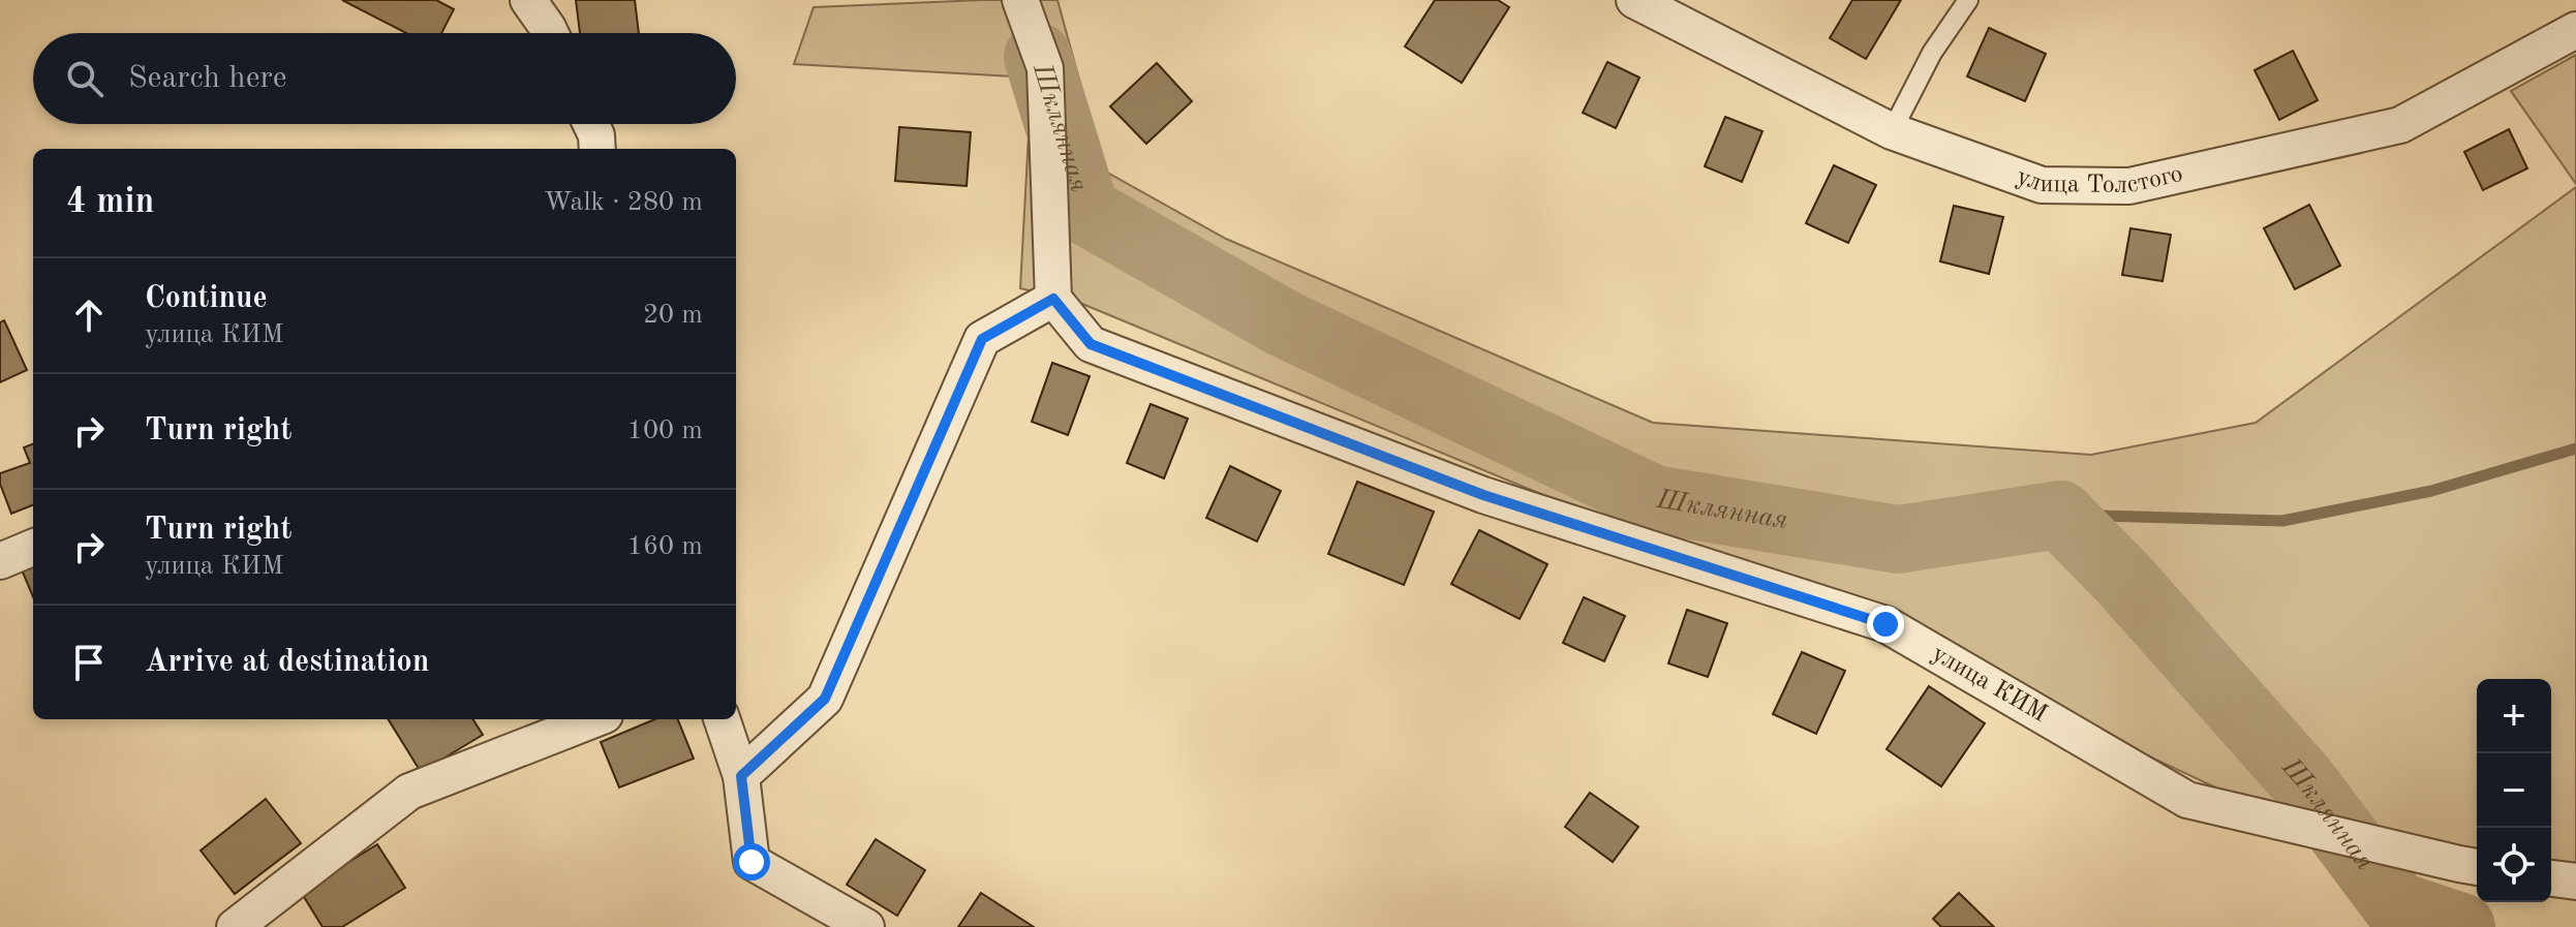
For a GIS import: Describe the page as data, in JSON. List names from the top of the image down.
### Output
{
  "streets": {
    "street": ["улица Толстого", "улица КИМ"]
  },
  "water": ["Шклянная"],
  "page": {
    "search": "Search here",
    "heading": ["4 min", "Walk · 280 m"],
    "list": [
      ["Continue", "улица КИМ", "20 m"],
      ["Turn right", "100 m"],
      ["Turn right", "улица КИМ", "160 m"],
      "Arrive at destination"
    ],
    "map_buttons": ["+", "−"]
  }
}
